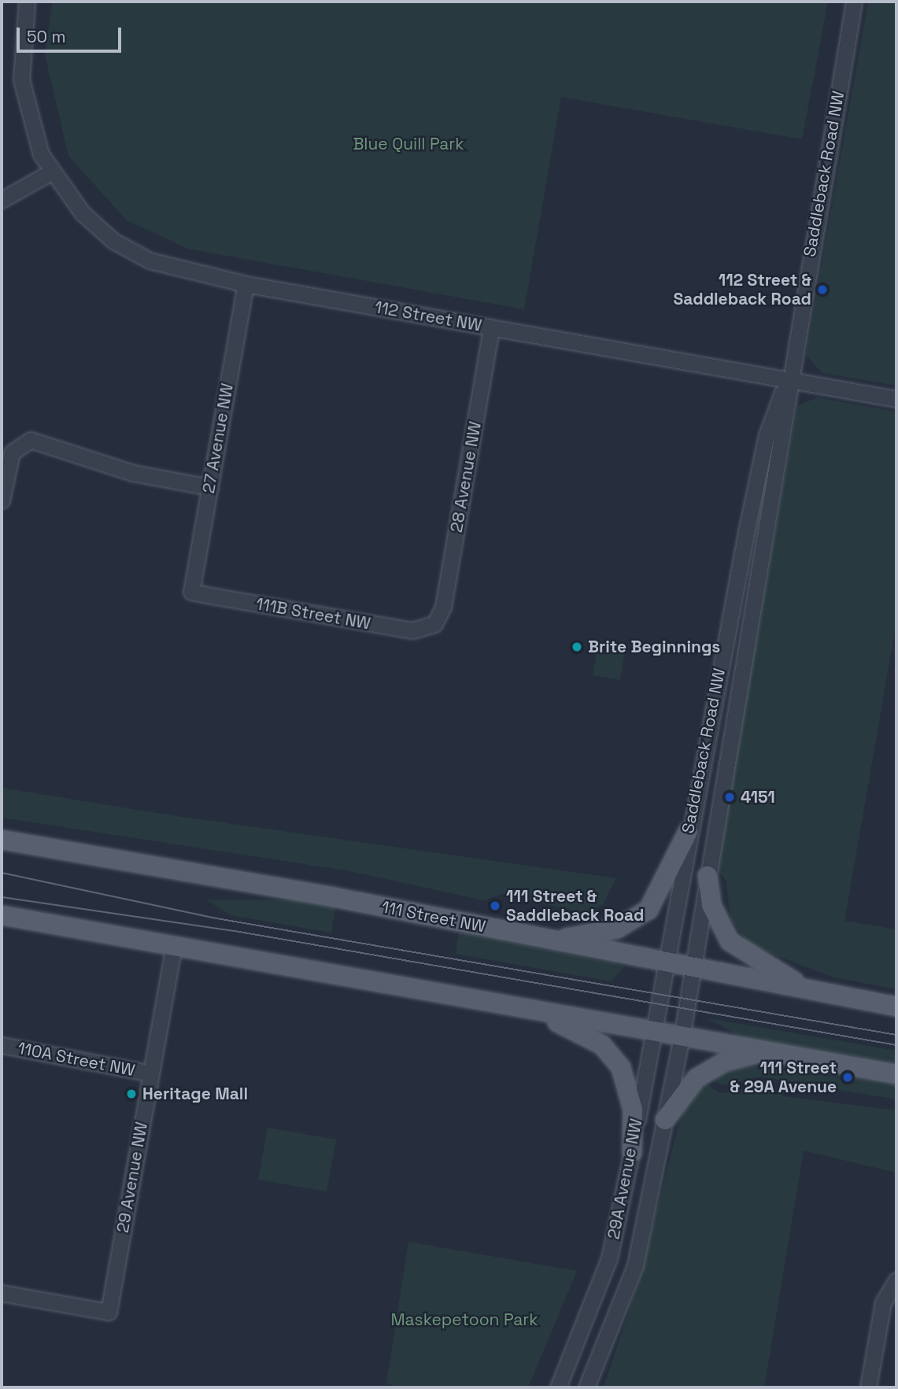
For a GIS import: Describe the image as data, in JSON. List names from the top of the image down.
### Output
{
  "streets": {
    "main road": ["111 Street NW"],
    "street": [
      "Saddleback Road NW",
      "112 Street NW",
      "27 Avenue NW",
      "28 Avenue NW",
      "111B Street NW",
      "110A Street NW",
      "29 Avenue NW",
      "29A Avenue NW"
    ]
  },
  "crossings": [
    ["Saddleback Road NW", "112 Street NW"],
    ["Saddleback Road NW", "111 Street NW"],
    ["Saddleback Road NW", "29A Avenue NW"],
    ["112 Street NW", "27 Avenue NW"],
    ["112 Street NW", "28 Avenue NW"],
    ["27 Avenue NW", "111B Street NW"],
    ["28 Avenue NW", "111B Street NW"],
    ["111 Street NW", "29A Avenue NW"],
    ["110A Street NW", "29 Avenue NW"]
  ],
  "parks": ["Blue Quill Park", "Maskepetoon Park"],
  "places": [
    "112 Street & Saddleback Road",
    "Brite Beginnings",
    "4151",
    "111 Street & Saddleback Road",
    "111 Street & 29A Avenue",
    "Heritage Mall"
  ],
  "scale_bar": "50 m"
}
